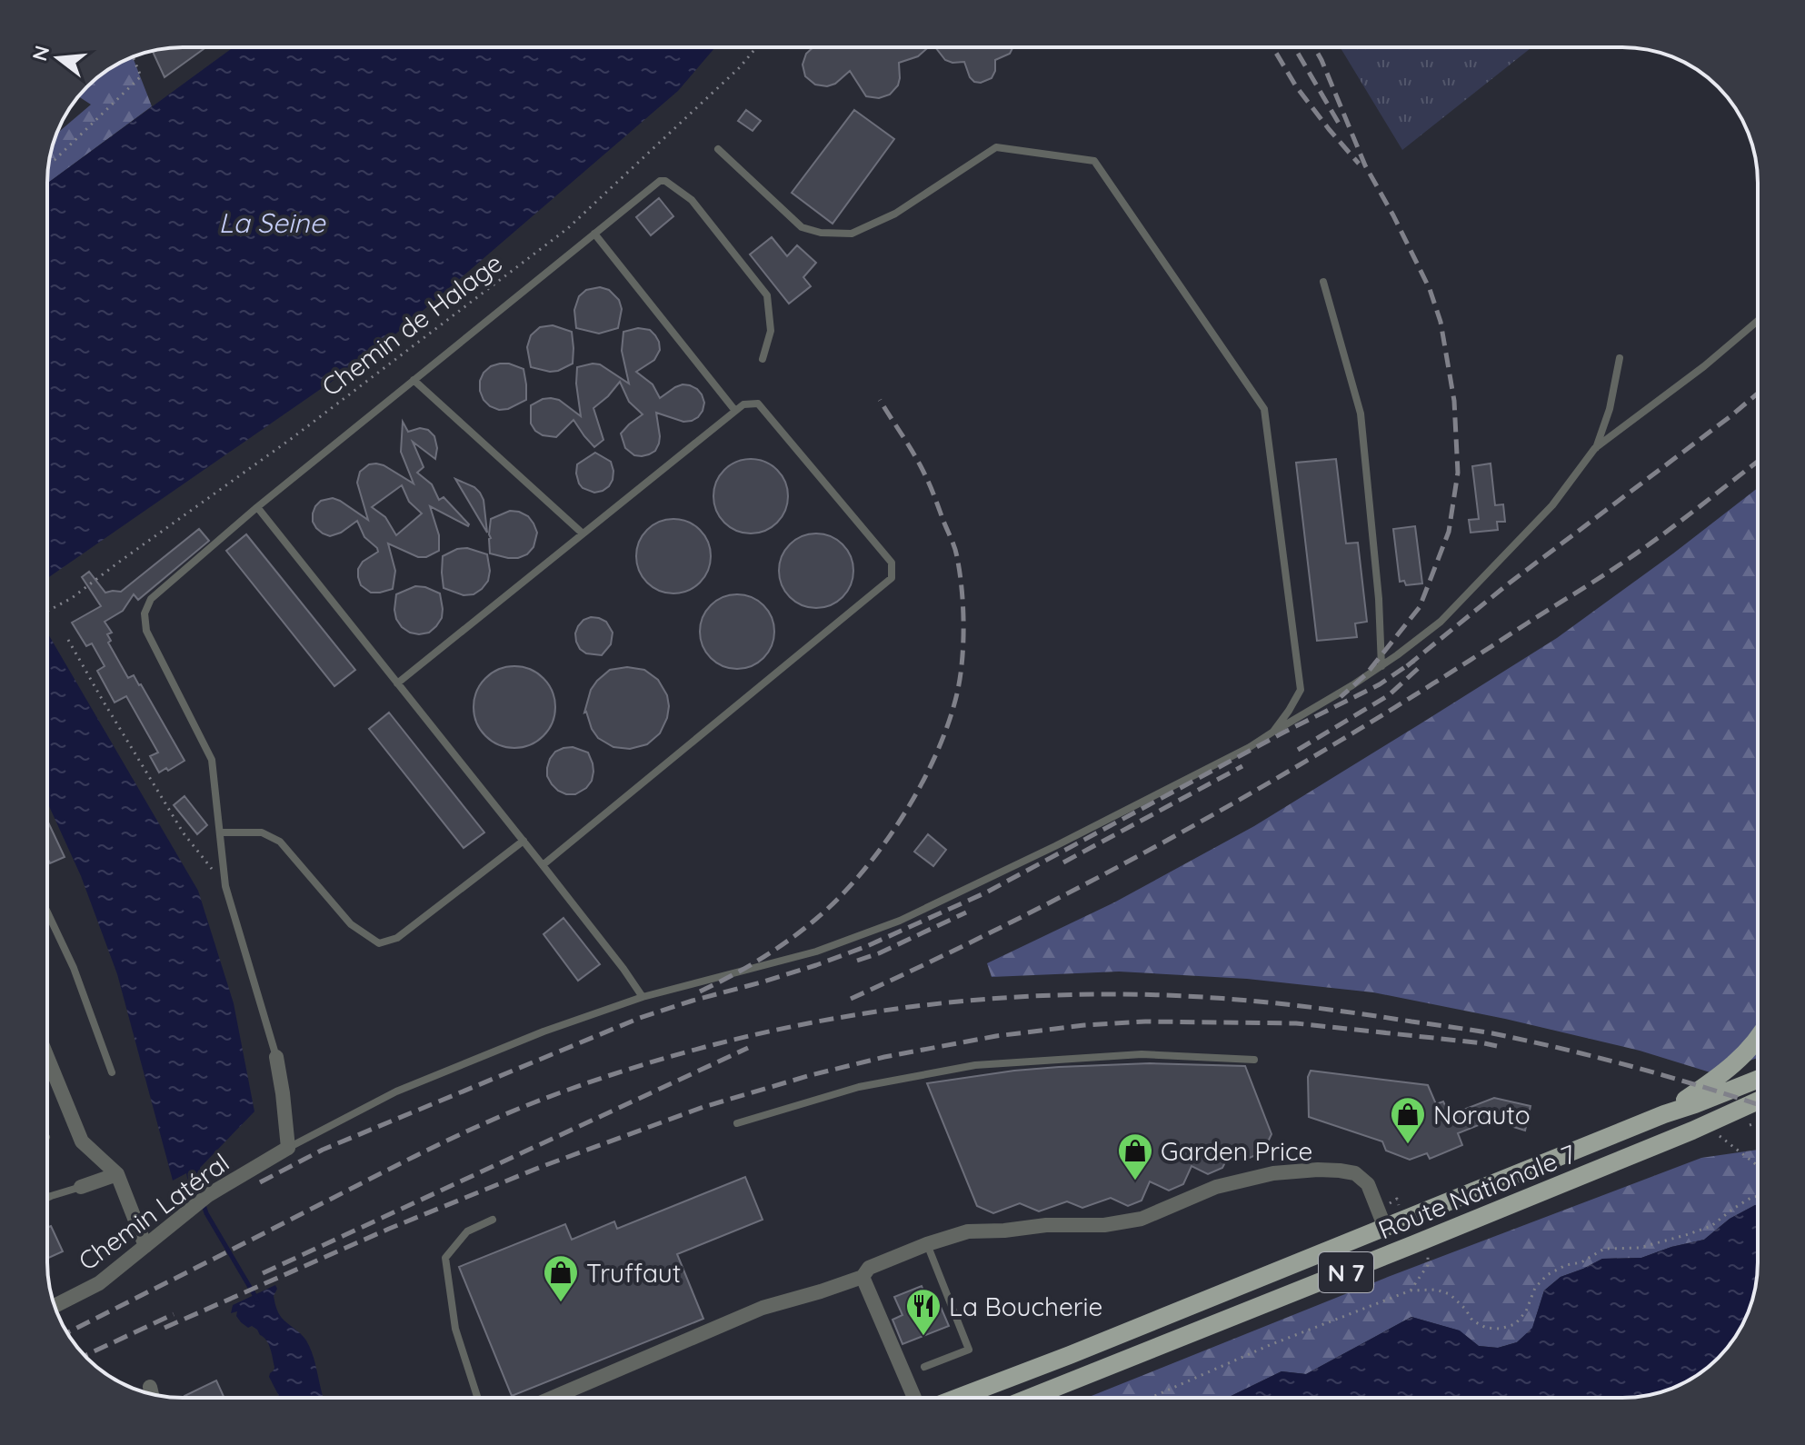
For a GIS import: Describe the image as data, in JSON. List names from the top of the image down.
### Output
{
  "streets": {
    "main road": ["Route Nationale 7", "N 7"],
    "street": ["Chemin Latéral"],
    "path": ["Chemin de Halage"]
  },
  "water": ["La Seine"],
  "places": {
    "shop": ["Norauto", "Garden Price", "Truffaut"],
    "restaurant": ["La Boucherie"]
  },
  "north": "left"
}
